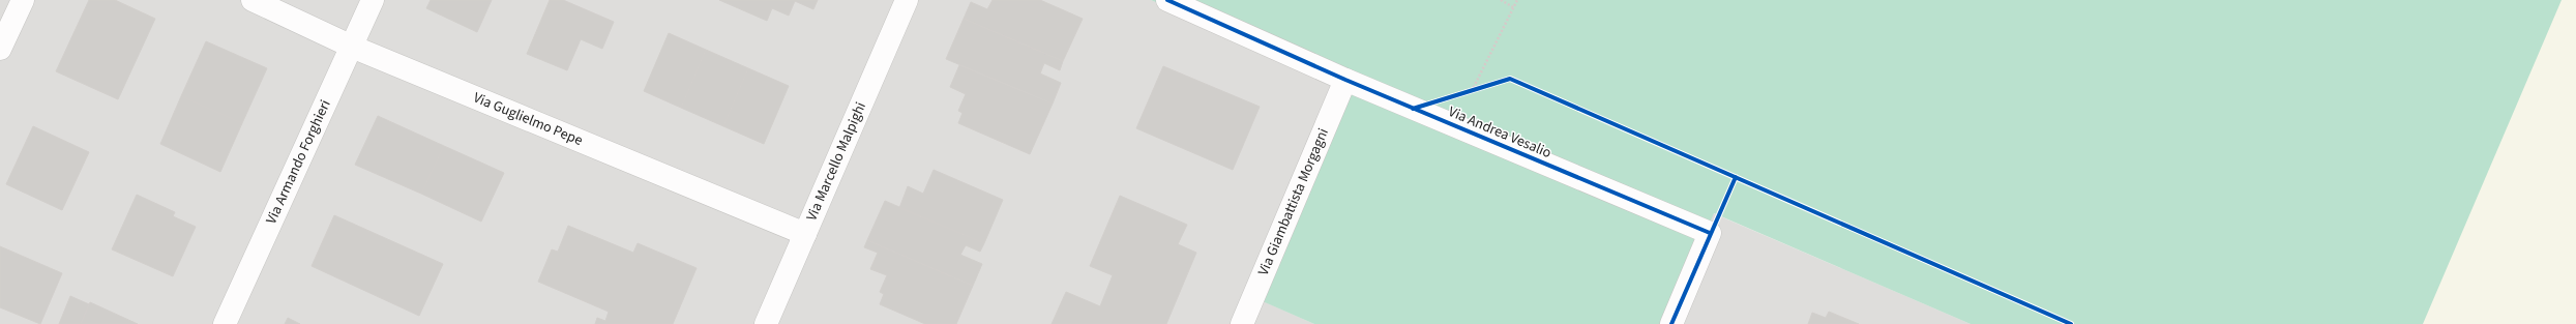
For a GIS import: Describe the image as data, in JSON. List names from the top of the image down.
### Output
{
  "streets": {
    "street": [
      "Via Guglielmo Pepe",
      "Via Andrea Vesalio",
      "Via Marcello Malpighi",
      "Via Armando Forghieri",
      "Via Giambattista Morgagni"
    ]
  },
  "crossings": [
    ["Via Guglielmo Pepe", "Via Marcello Malpighi"],
    ["Via Guglielmo Pepe", "Via Armando Forghieri"],
    ["Via Andrea Vesalio", "Via Giambattista Morgagni"]
  ]
}
